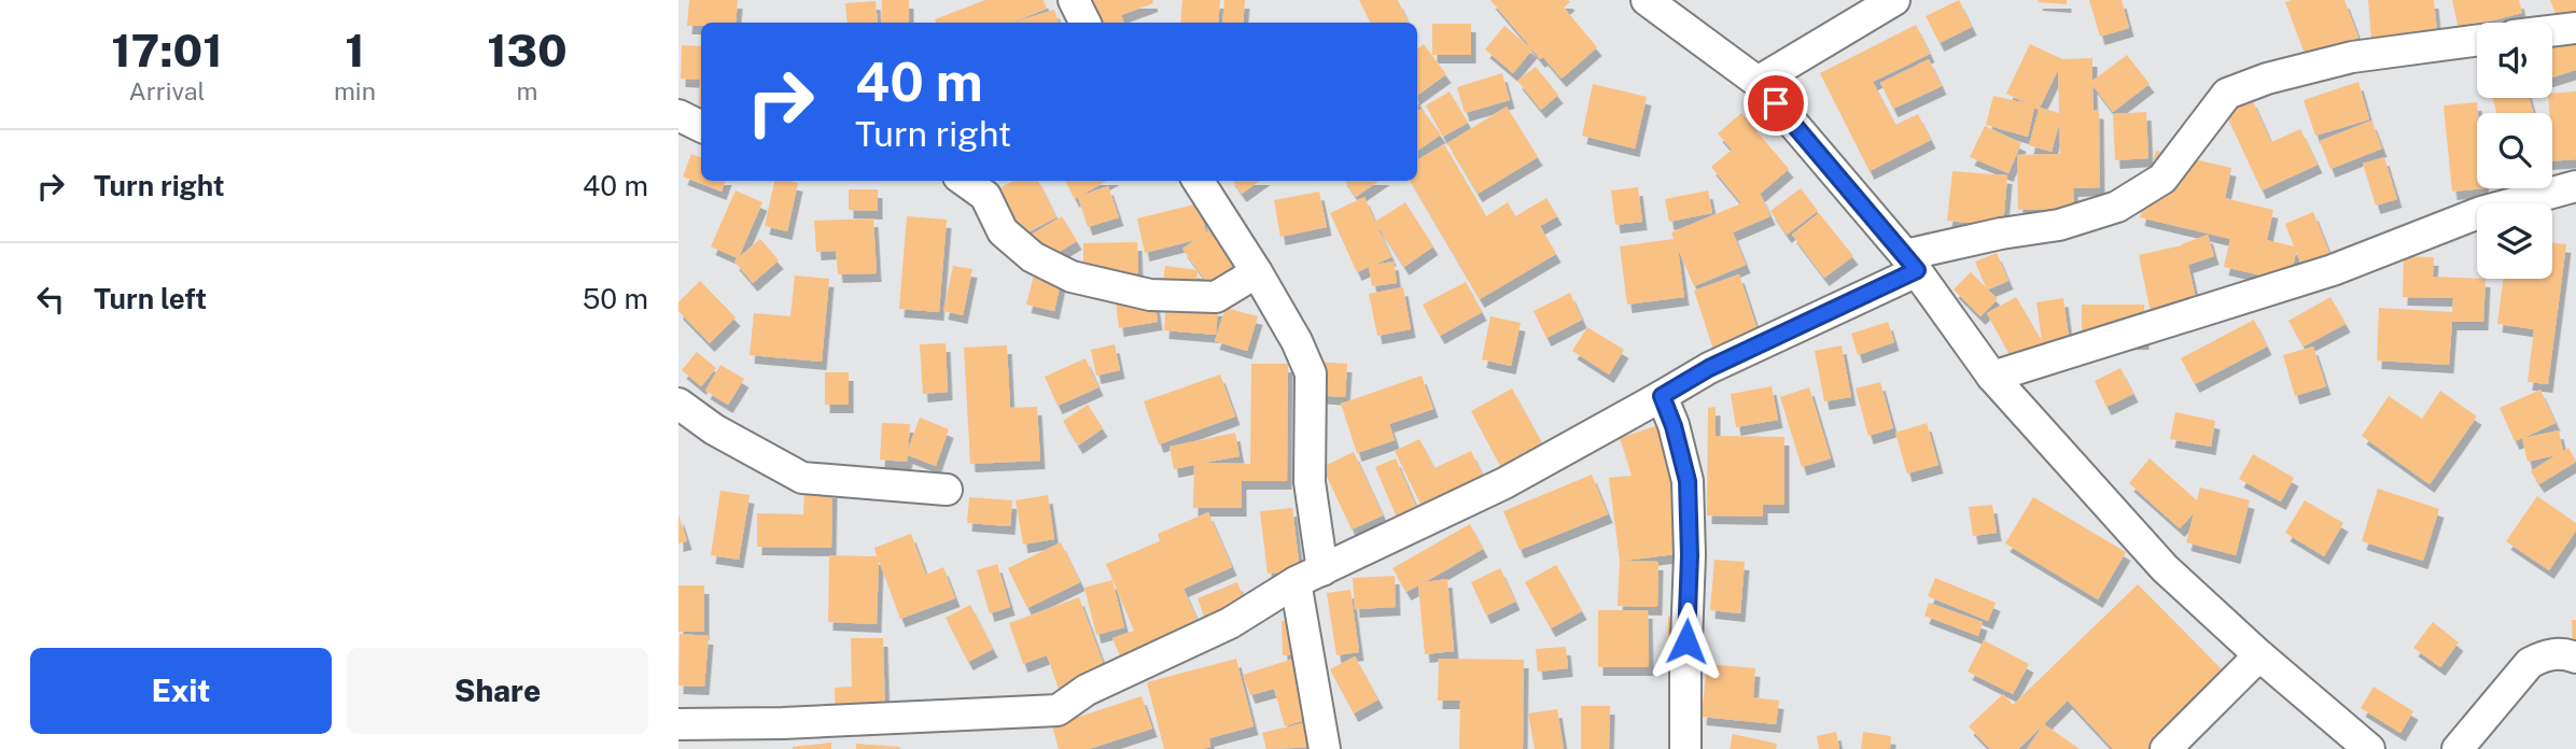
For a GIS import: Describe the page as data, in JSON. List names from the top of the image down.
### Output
{
  "page": {
    "eta": [
      "17:01",
      "Arrival",
      "1",
      "min",
      "130",
      "m"
    ],
    "turn": ["40 m", "Turn right"],
    "list": [
      {
        "name": "Turn right",
        "value": "40 m"
      },
      {
        "name": "Turn left",
        "value": "50 m"
      }
    ],
    "buttons": ["Exit", "Share"]
  }
}
